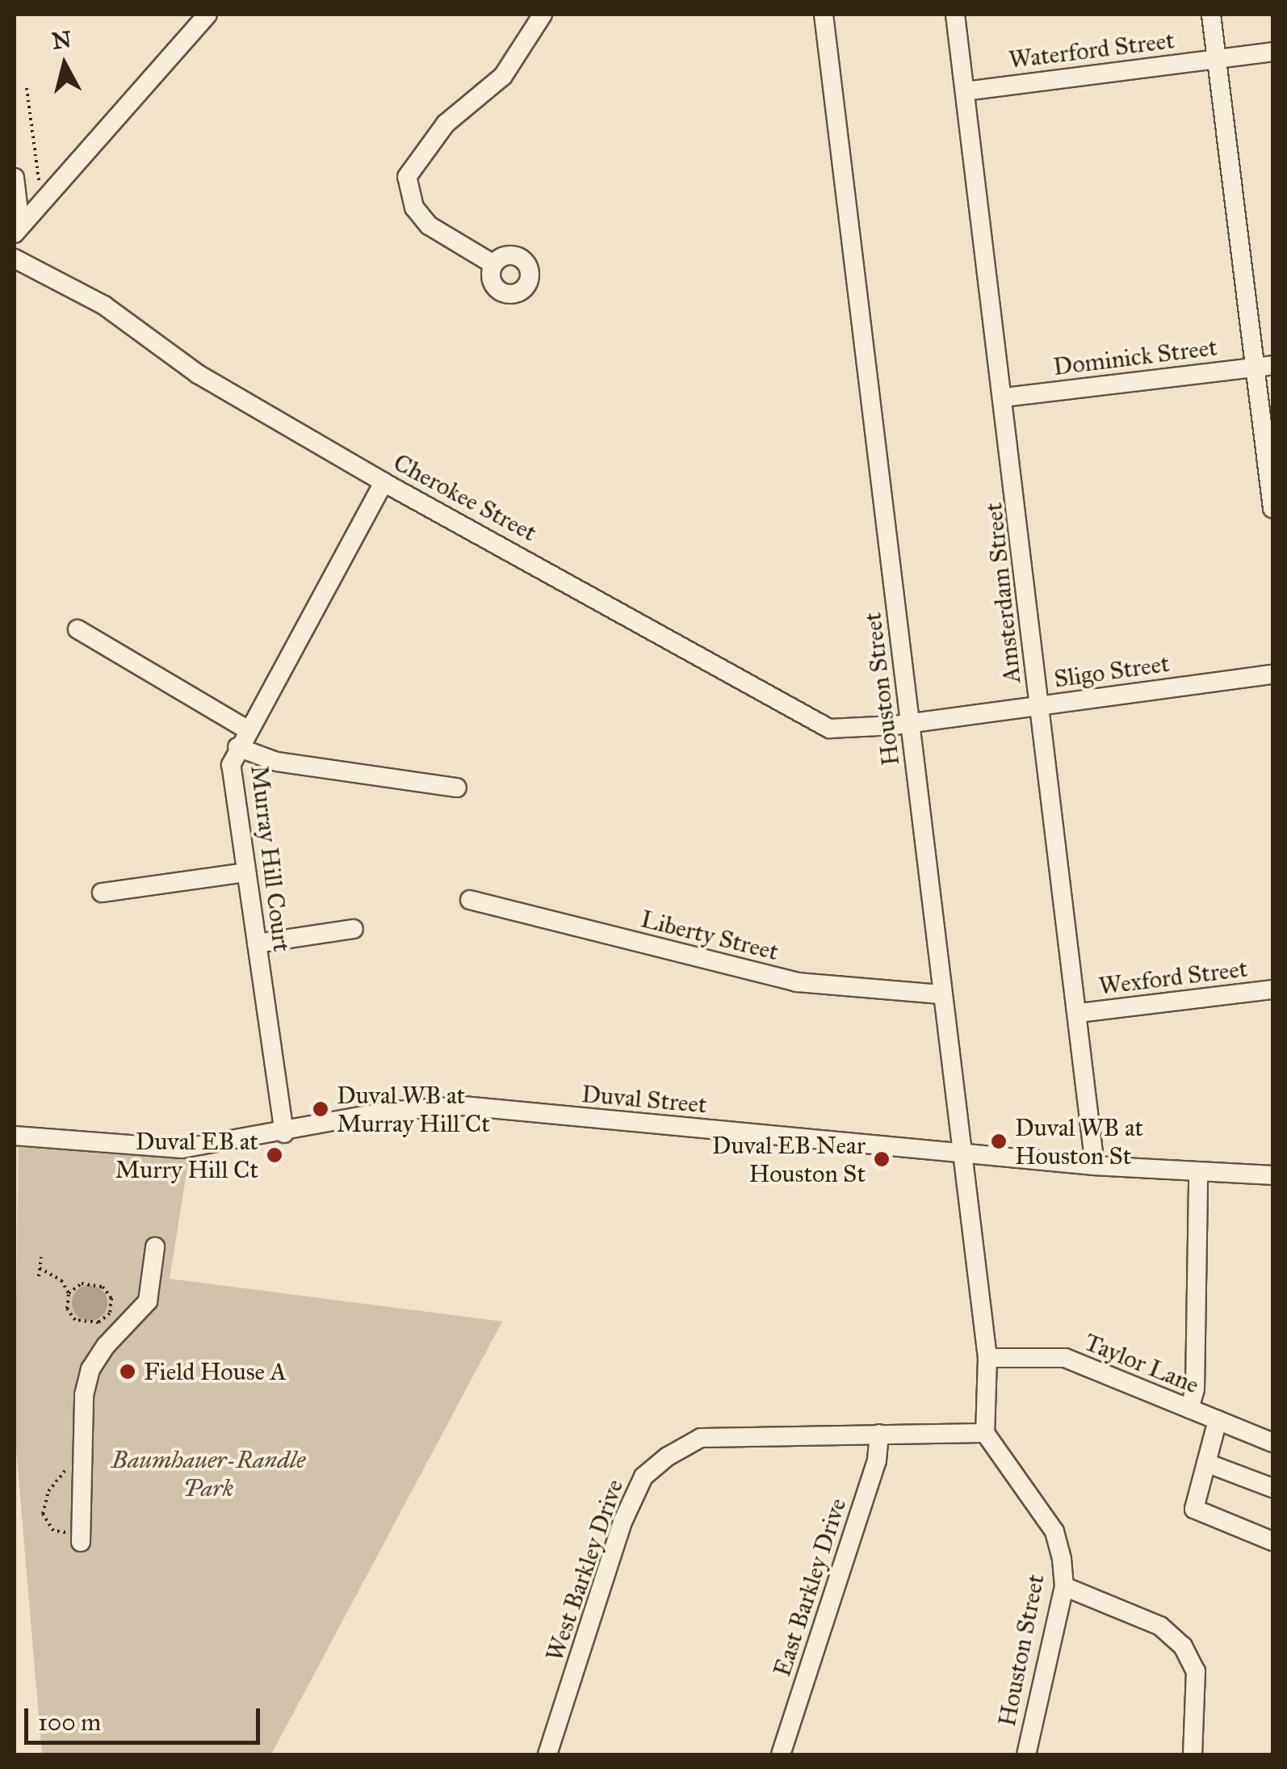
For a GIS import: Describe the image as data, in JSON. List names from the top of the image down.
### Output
{
  "streets": {
    "street": [
      "Waterford Street",
      "Dominick Street",
      "Cherokee Street",
      "Amsterdam Street",
      "Sligo Street",
      "Houston Street",
      "Murray Hill Court",
      "Liberty Street",
      "Wexford Street",
      "Duval Street",
      "Taylor Lane",
      "West Barkley Drive",
      "East Barkley Drive"
    ]
  },
  "crossings": [
    ["Waterford Street", "Amsterdam Street"],
    ["Dominick Street", "Amsterdam Street"],
    ["Cherokee Street", "Sligo Street"],
    ["Cherokee Street", "Houston Street"],
    ["Cherokee Street", "Murray Hill Court"],
    ["Amsterdam Street", "Sligo Street"],
    ["Amsterdam Street", "Wexford Street"],
    ["Amsterdam Street", "Duval Street"],
    ["Sligo Street", "Houston Street"],
    ["Houston Street", "Liberty Street"],
    ["Houston Street", "Duval Street"],
    ["Houston Street", "Taylor Lane"],
    ["Houston Street", "West Barkley Drive"],
    ["Murray Hill Court", "Duval Street"],
    ["West Barkley Drive", "East Barkley Drive"]
  ],
  "parks": ["Baumhauer-Randle Park"],
  "places": [
    "Duval WB at Murray Hill Ct",
    "Duval WB at Houston St",
    "Duval EB at Murry Hill Ct",
    "Duval EB Near Houston St",
    "Field House A"
  ],
  "scale_bar": "100 m",
  "north": "top"
}
